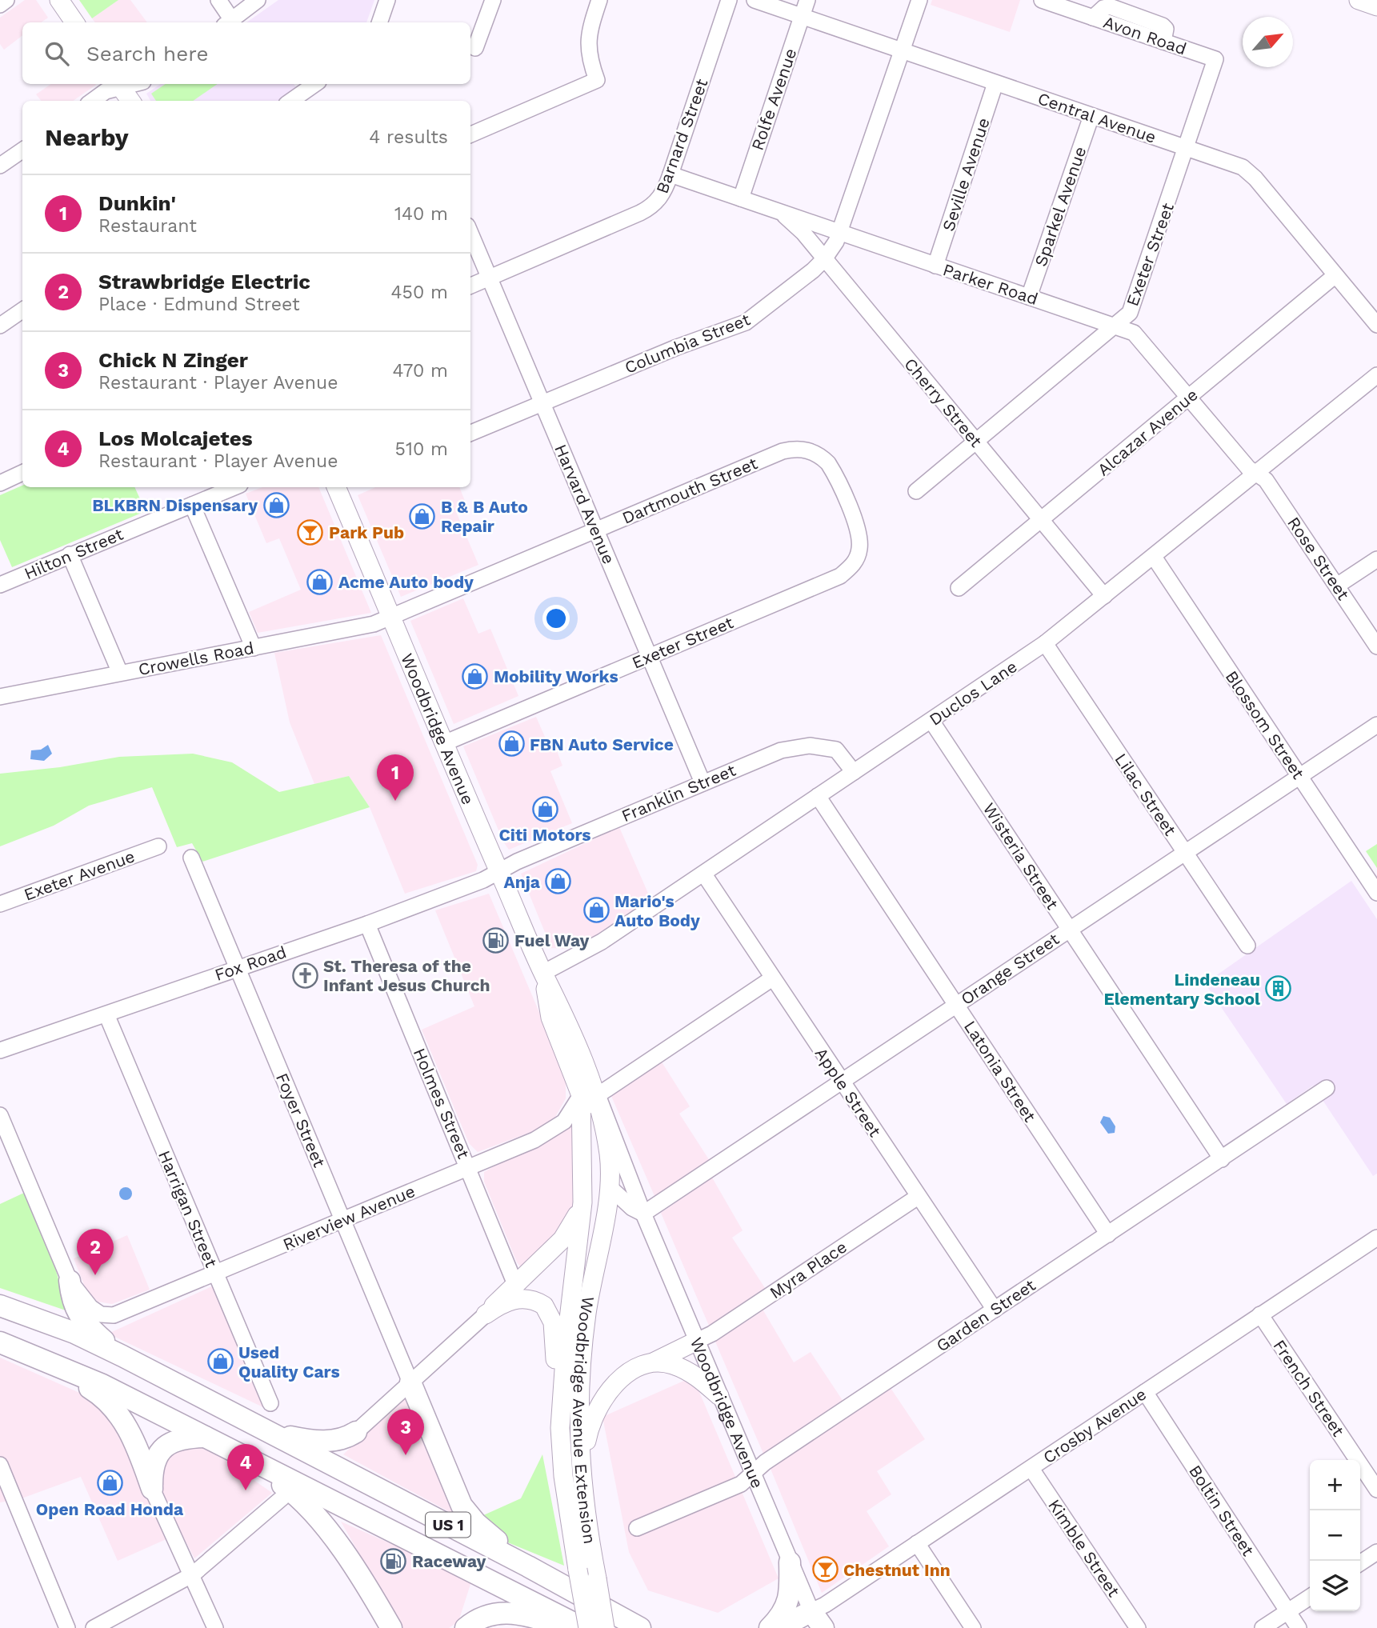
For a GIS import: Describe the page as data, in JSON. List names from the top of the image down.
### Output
{
  "streets": {
    "highway": ["US 1"],
    "main road": ["Woodbridge Avenue", "Woodbridge Avenue Extension"],
    "street": [
      "Avon Road",
      "Rolfe Avenue",
      "Central Avenue",
      "Barnard Street",
      "Seville Avenue",
      "Sparkel Avenue",
      "Exeter Street",
      "Parker Road",
      "Columbia Street",
      "Cherry Street",
      "Alcazar Avenue",
      "Dartmouth Street",
      "Harvard Avenue",
      "Hilton Street",
      "Rose Street",
      "Crowells Road",
      "Duclos Lane",
      "Blossom Street",
      "Franklin Street",
      "Lilac Street",
      "Wisteria Street",
      "Exeter Avenue",
      "Fox Road",
      "Orange Street",
      "Latonia Street",
      "Apple Street",
      "Holmes Street",
      "Foyer Street",
      "Harrigan Street",
      "Riverview Avenue",
      "Myra Place",
      "Garden Street",
      "French Street",
      "Crosby Avenue",
      "Boltin Street",
      "Kimble Street"
    ]
  },
  "crossings": [
    ["Avon Road", "Exeter Street"],
    ["Rolfe Avenue", "Central Avenue"],
    ["Rolfe Avenue", "Parker Road"],
    ["Central Avenue", "Seville Avenue"],
    ["Central Avenue", "Sparkel Avenue"],
    ["Central Avenue", "Exeter Street"],
    ["Central Avenue", "Columbia Street"],
    ["Central Avenue", "Alcazar Avenue"],
    ["Barnard Street", "Parker Road"],
    ["Barnard Street", "Harvard Avenue"],
    ["Seville Avenue", "Parker Road"],
    ["Sparkel Avenue", "Parker Road"],
    ["Exeter Street", "Parker Road"],
    ["Exeter Street", "Cherry Street"],
    ["Exeter Street", "Dartmouth Street"],
    ["Exeter Street", "Harvard Avenue"],
    ["Exeter Street", "Woodbridge Avenue"],
    ["Parker Road", "Columbia Street"],
    ["Parker Road", "Cherry Street"],
    ["Parker Road", "Alcazar Avenue"],
    ["Parker Road", "Rose Street"],
    ["Parker Road", "Duclos Lane"],
    ["Columbia Street", "Cherry Street"],
    ["Columbia Street", "Harvard Avenue"],
    ["Cherry Street", "Alcazar Avenue"],
    ["Cherry Street", "Duclos Lane"],
    ["Dartmouth Street", "Harvard Avenue"],
    ["Dartmouth Street", "Crowells Road"],
    ["Dartmouth Street", "Woodbridge Avenue"],
    ["Harvard Avenue", "Franklin Street"],
    ["Rose Street", "Duclos Lane"],
    ["Crowells Road", "Woodbridge Avenue"],
    ["Duclos Lane", "Blossom Street"],
    ["Duclos Lane", "Woodbridge Avenue"],
    ["Duclos Lane", "Franklin Street"],
    ["Duclos Lane", "Lilac Street"],
    ["Duclos Lane", "Wisteria Street"],
    ["Duclos Lane", "Latonia Street"],
    ["Duclos Lane", "Apple Street"],
    ["Blossom Street", "Orange Street"],
    ["Woodbridge Avenue", "Franklin Street"],
    ["Woodbridge Avenue", "Fox Road"],
    ["Woodbridge Avenue", "Orange Street"],
    ["Woodbridge Avenue", "Riverview Avenue"],
    ["Woodbridge Avenue", "Myra Place"],
    ["Woodbridge Avenue", "Garden Street"],
    ["Woodbridge Avenue", "Woodbridge Avenue Extension"],
    ["Woodbridge Avenue", "Crosby Avenue"],
    ["Franklin Street", "Fox Road"],
    ["Lilac Street", "Orange Street"],
    ["Wisteria Street", "Orange Street"],
    ["Wisteria Street", "Garden Street"],
    ["Fox Road", "Holmes Street"],
    ["Fox Road", "Foyer Street"],
    ["Fox Road", "Harrigan Street"],
    ["Orange Street", "Latonia Street"],
    ["Orange Street", "Apple Street"],
    ["Latonia Street", "Garden Street"],
    ["Apple Street", "Myra Place"],
    ["Apple Street", "Garden Street"],
    ["Holmes Street", "Riverview Avenue"],
    ["Foyer Street", "Riverview Avenue"],
    ["Harrigan Street", "Riverview Avenue"],
    ["Riverview Avenue", "Woodbridge Avenue Extension"],
    ["French Street", "Crosby Avenue"],
    ["Crosby Avenue", "Boltin Street"],
    ["Crosby Avenue", "Kimble Street"]
  ],
  "places": {
    "shop": [
      "BLKBRN Dispensary",
      "B & B Auto Repair",
      "Acme Auto body",
      "Mobility Works",
      "FBN Auto Service",
      "Citi Motors",
      "Anja",
      "Mario's Auto Body",
      "Used Quality Cars",
      "Open Road Honda"
    ],
    "bar": ["Park Pub", "Chestnut Inn"],
    "fuel station": ["Fuel Way", "Raceway"],
    "church": ["St. Theresa of the Infant Jesus Church"],
    "building": ["Lindeneau Elementary School"]
  },
  "north": "top right",
  "page": {
    "search": "Search here",
    "heading": ["Nearby", "4 results"],
    "list": [
      {
        "mark": "1",
        "name": "Dunkin'",
        "note": "Restaurant",
        "value": "140 m"
      },
      {
        "mark": "2",
        "name": "Strawbridge Electric",
        "note": "Place · Edmund Street",
        "value": "450 m"
      },
      {
        "mark": "3",
        "name": "Chick N Zinger",
        "note": "Restaurant · Player Avenue",
        "value": "470 m"
      },
      {
        "mark": "4",
        "name": "Los Molcajetes",
        "note": "Restaurant · Player Avenue",
        "value": "510 m"
      }
    ],
    "pins": [
      "1",
      "2",
      "3",
      "4"
    ],
    "map_buttons": ["+", "−"]
  }
}
